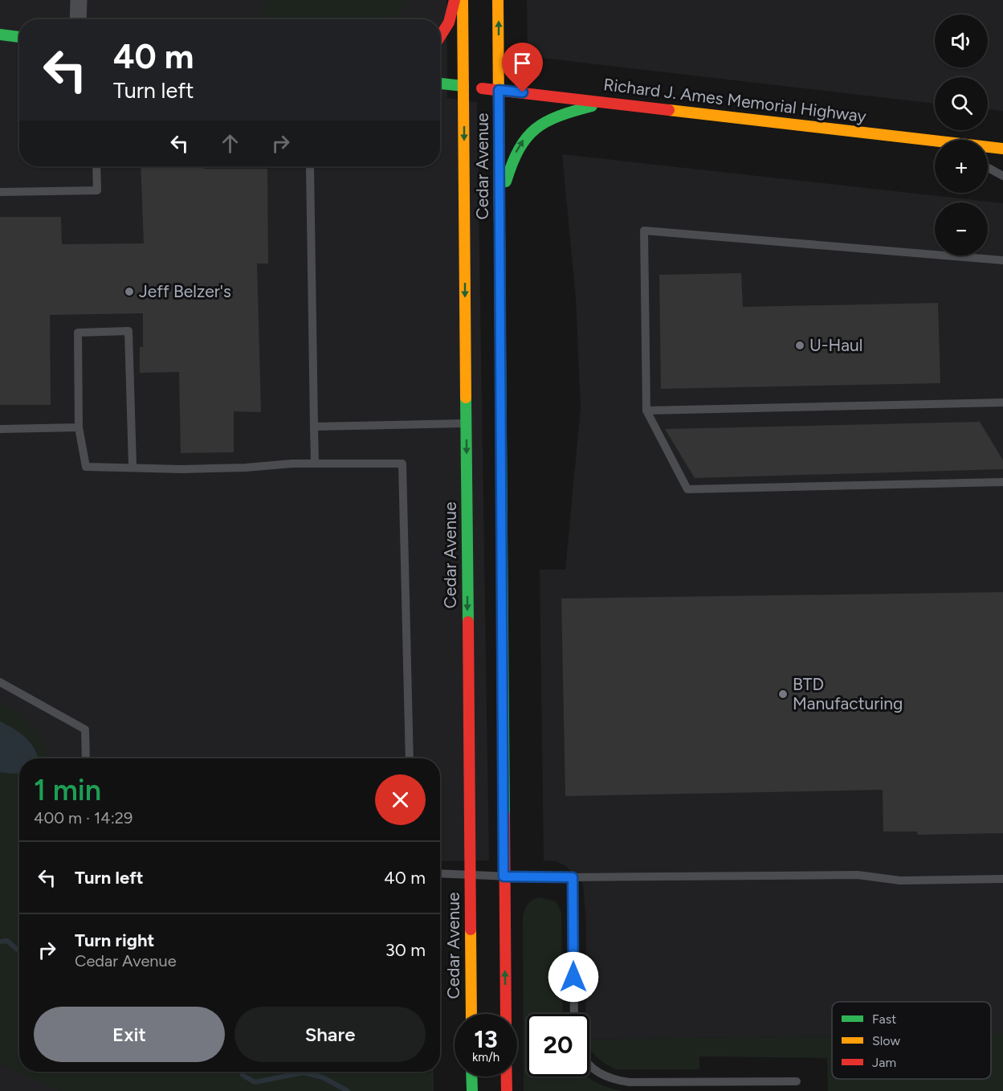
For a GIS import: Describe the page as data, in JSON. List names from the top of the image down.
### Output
{
  "streets": {
    "main road": ["Richard J. Ames Memorial Highway", "Cedar Avenue"]
  },
  "crossings": [
    ["Richard J. Ames Memorial Highway", "Cedar Avenue"]
  ],
  "places": ["Jeff Belzer's", "U-Haul", "BTD Manufacturing"],
  "legend": ["Fast", "Slow", "Jam"],
  "page": {
    "map_buttons": ["+", "−"],
    "turn": ["40 m", "Turn left"],
    "heading": ["1 min", "400 m · 14:29"],
    "list": [
      {
        "name": "Turn left",
        "value": "40 m"
      },
      {
        "name": "Turn right",
        "note": "Cedar Avenue",
        "value": "30 m"
      }
    ],
    "buttons": ["Exit", "Share"],
    "speed": "13 km/h",
    "limit": "20"
  }
}
